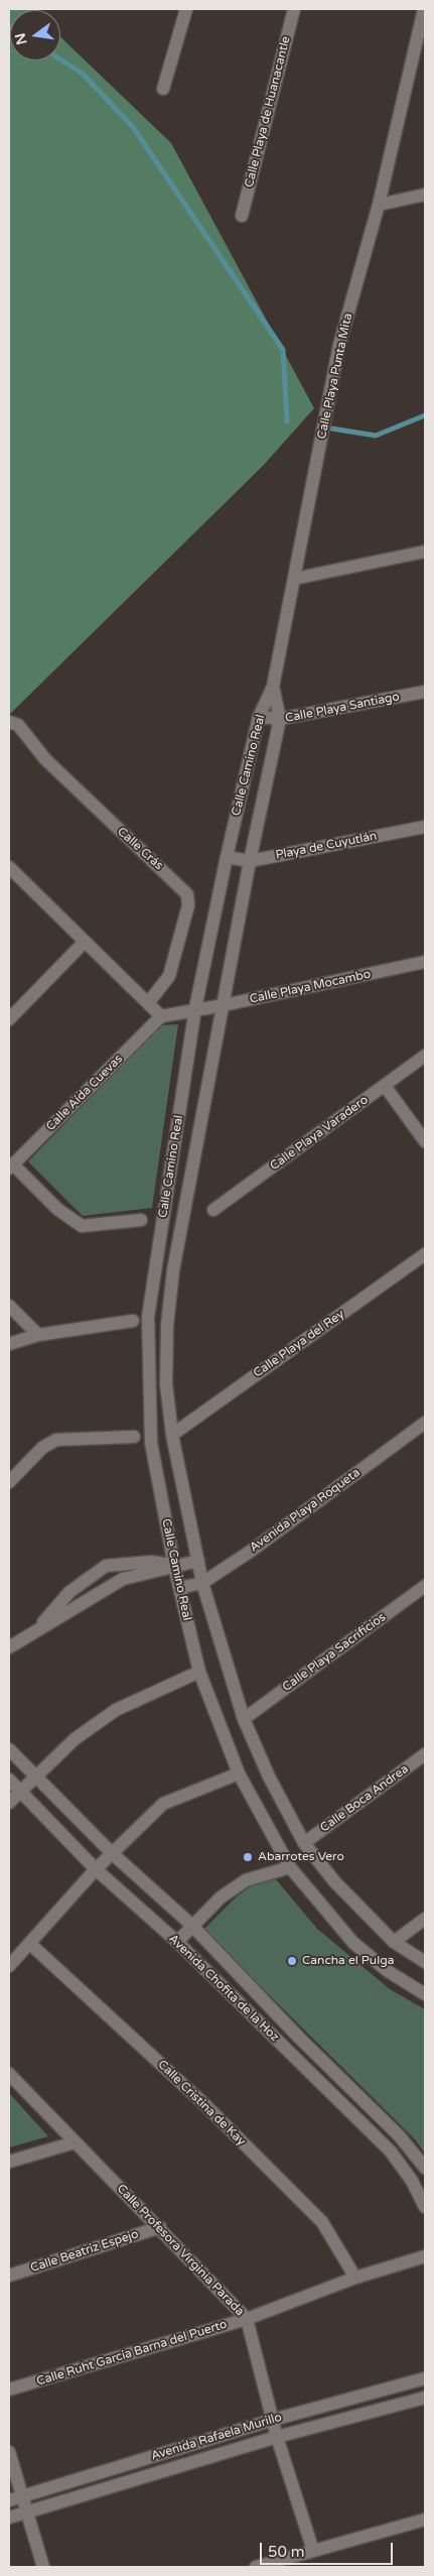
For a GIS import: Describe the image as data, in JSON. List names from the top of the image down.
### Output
{
  "streets": {
    "street": [
      "Calle Playa de Huanacantle",
      "Calle Playa Punta Mita",
      "Calle Playa Santiago",
      "Calle Camino Real",
      "Playa de Cuyutlán",
      "Calle Crás",
      "Calle Playa Mocambo",
      "Calle Aída Cuevas",
      "Calle Playa Varadero",
      "Calle Playa del Rey",
      "Avenida Playa Roqueta",
      "Calle Playa Sacrificios",
      "Calle Boca Andrea",
      "Avenida Chofita de la Hoz",
      "Calle Cristina de Kay",
      "Calle Profesora Virginia Parada",
      "Calle Beatriz Espejo",
      "Calle Ruht García Barna del Puerto",
      "Avenida Rafaela Murillo"
    ]
  },
  "crossings": [
    ["Calle Playa Punta Mita", "Calle Camino Real"],
    ["Calle Playa Santiago", "Calle Camino Real"],
    ["Calle Camino Real", "Playa de Cuyutlán"],
    ["Calle Camino Real", "Calle Playa Mocambo"],
    ["Calle Camino Real", "Calle Playa del Rey"],
    ["Calle Camino Real", "Avenida Playa Roqueta"],
    ["Calle Camino Real", "Calle Playa Sacrificios"],
    ["Calle Camino Real", "Calle Boca Andrea"],
    ["Calle Playa Mocambo", "Calle Aída Cuevas"],
    ["Calle Cristina de Kay", "Calle Ruht García Barna del Puerto"],
    ["Calle Profesora Virginia Parada", "Calle Beatriz Espejo"],
    ["Calle Profesora Virginia Parada", "Calle Ruht García Barna del Puerto"],
    ["Calle Profesora Virginia Parada", "Avenida Rafaela Murillo"]
  ],
  "places": ["Abarrotes Vero", "Cancha el Pulga"],
  "scale_bar": "50 m",
  "north": "left"
}
